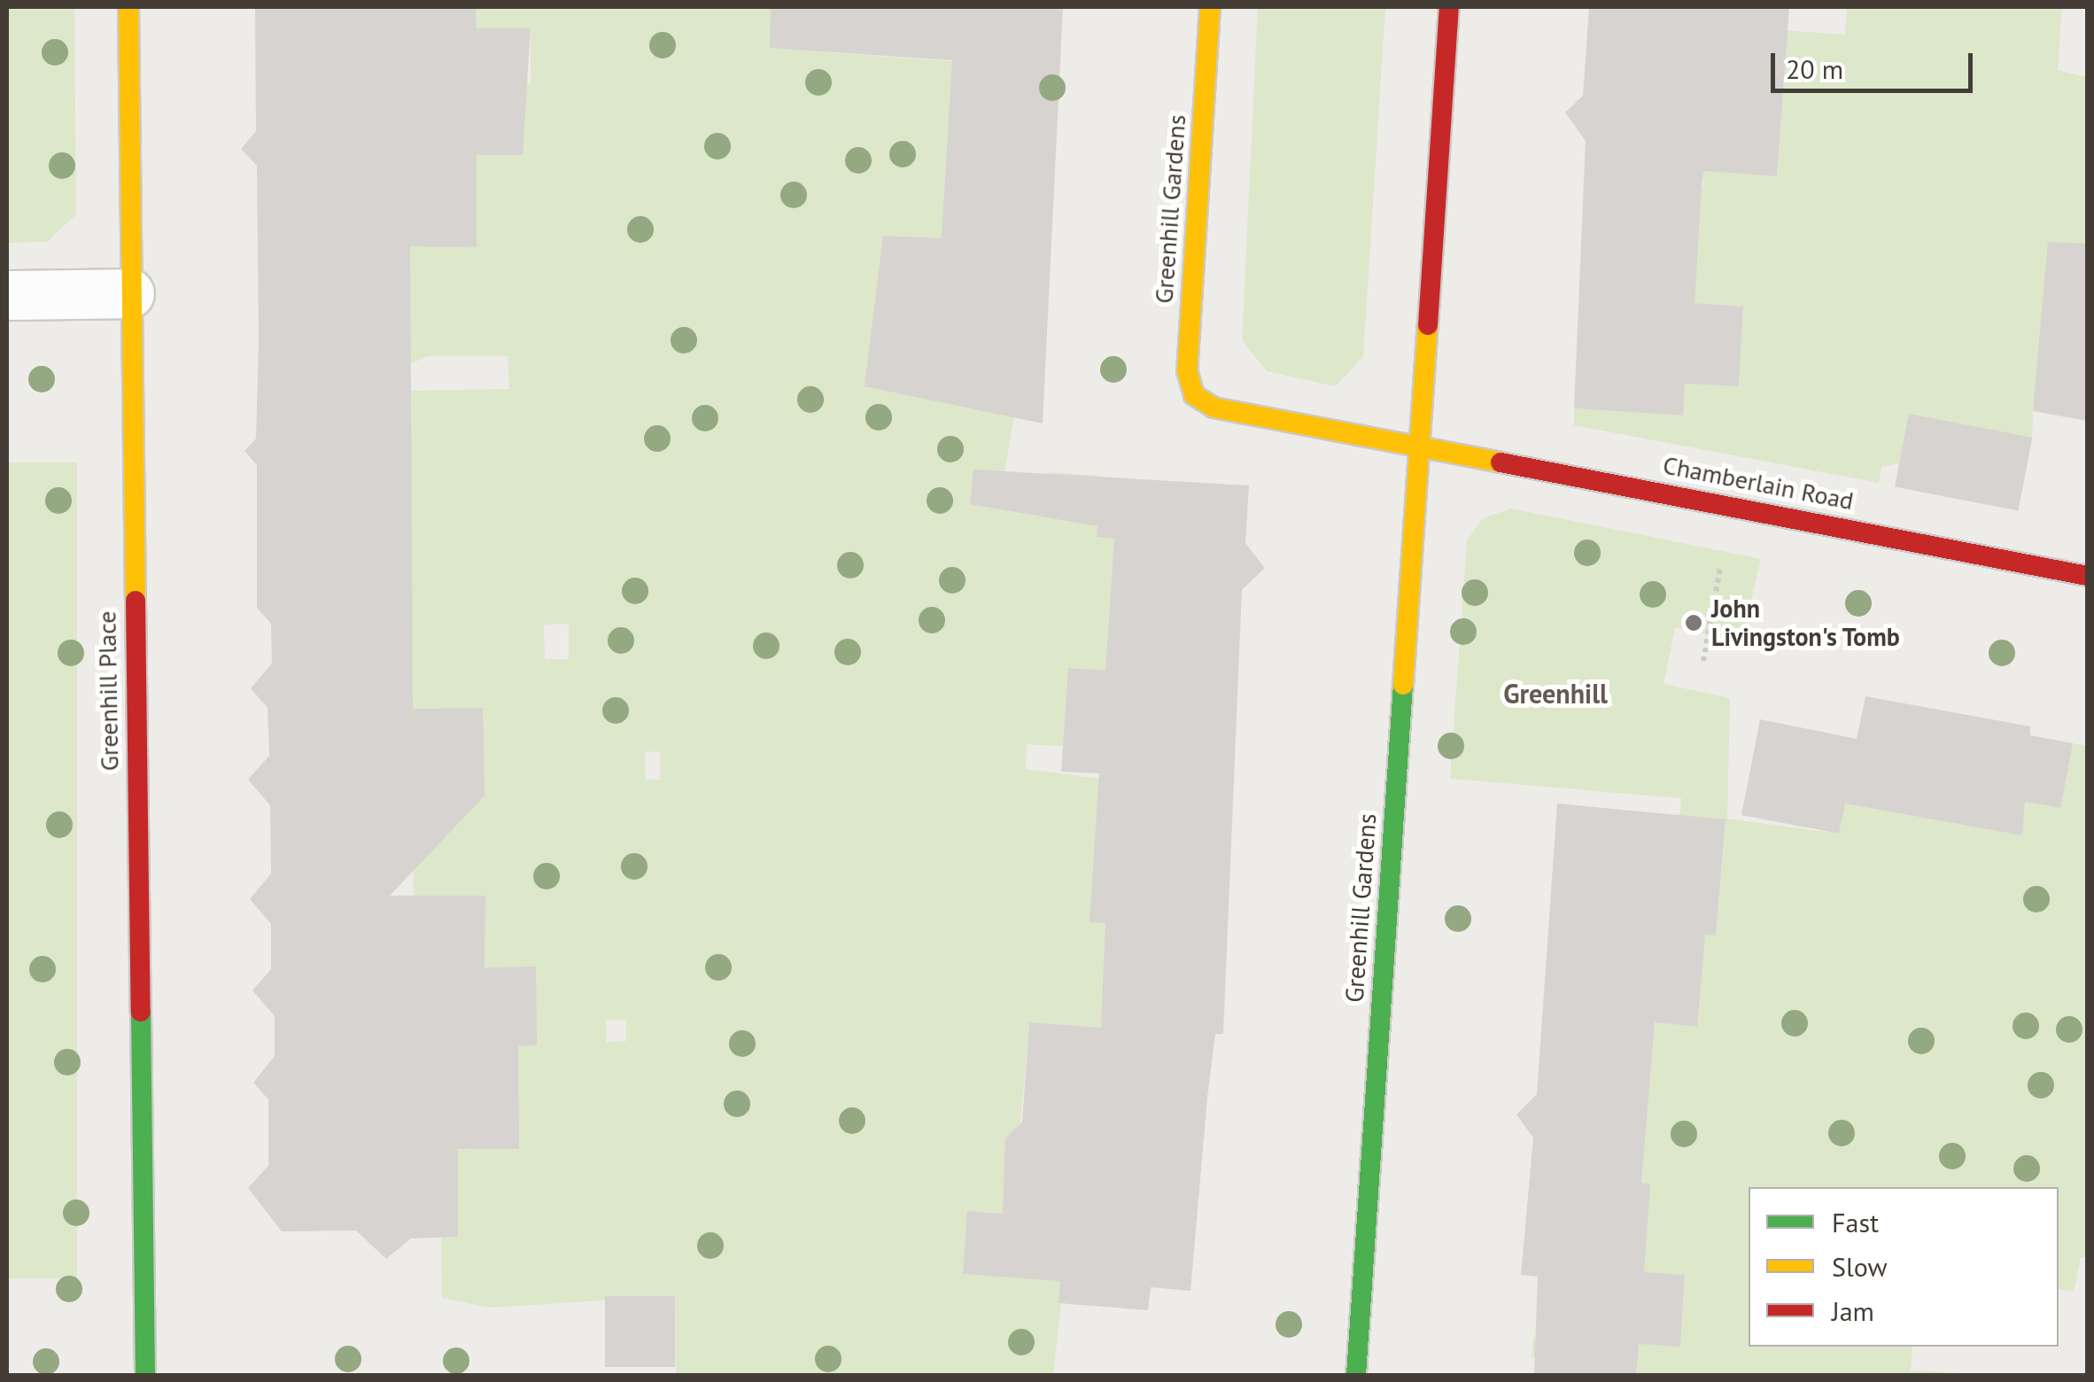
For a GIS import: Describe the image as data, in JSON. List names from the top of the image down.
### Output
{
  "streets": {
    "street": ["Greenhill Gardens", "Chamberlain Road", "Greenhill Place"]
  },
  "crossings": [
    ["Greenhill Gardens", "Chamberlain Road"]
  ],
  "districts": ["Greenhill"],
  "places": ["John Livingston's Tomb"],
  "legend": ["Fast", "Slow", "Jam"],
  "scale_bar": "20 m"
}
